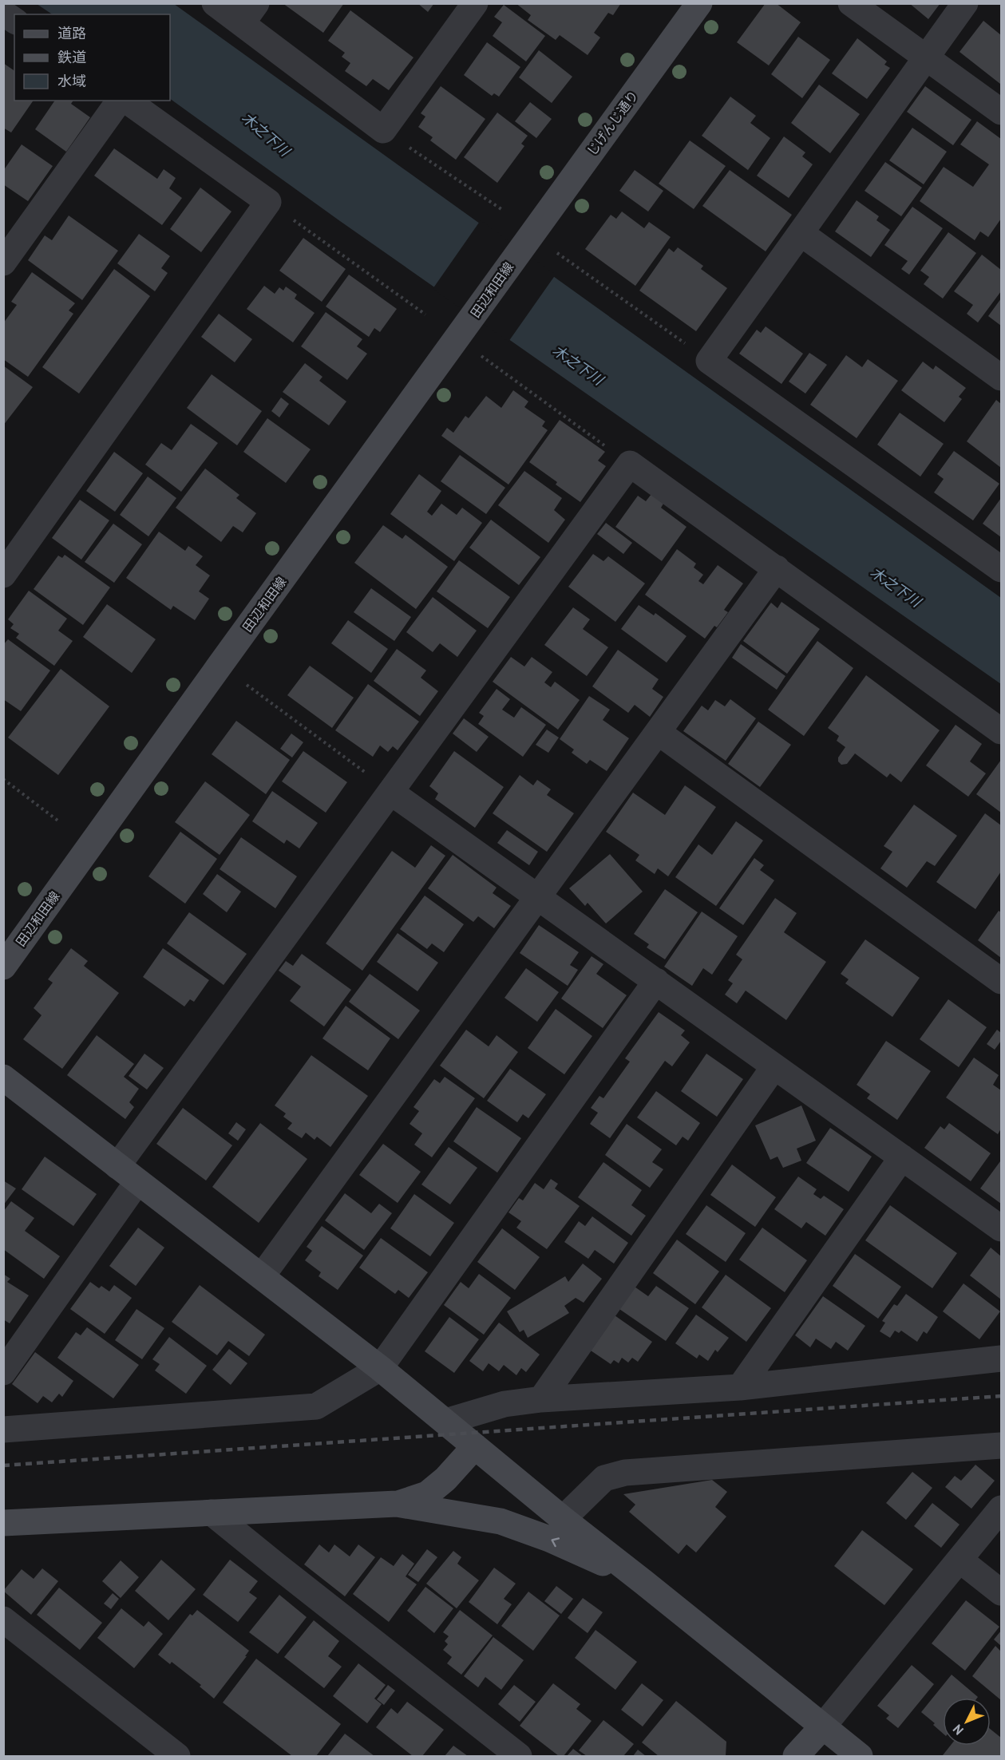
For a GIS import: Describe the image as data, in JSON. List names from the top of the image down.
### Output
{
  "streets": {
    "street": ["じげんじ通り", "田辺和田線"]
  },
  "crossings": [
    ["じげんじ通り", "田辺和田線"]
  ],
  "water": ["木之下川"],
  "legend": ["道路", "鉄道", "水域"],
  "north": "bottom left"
}
